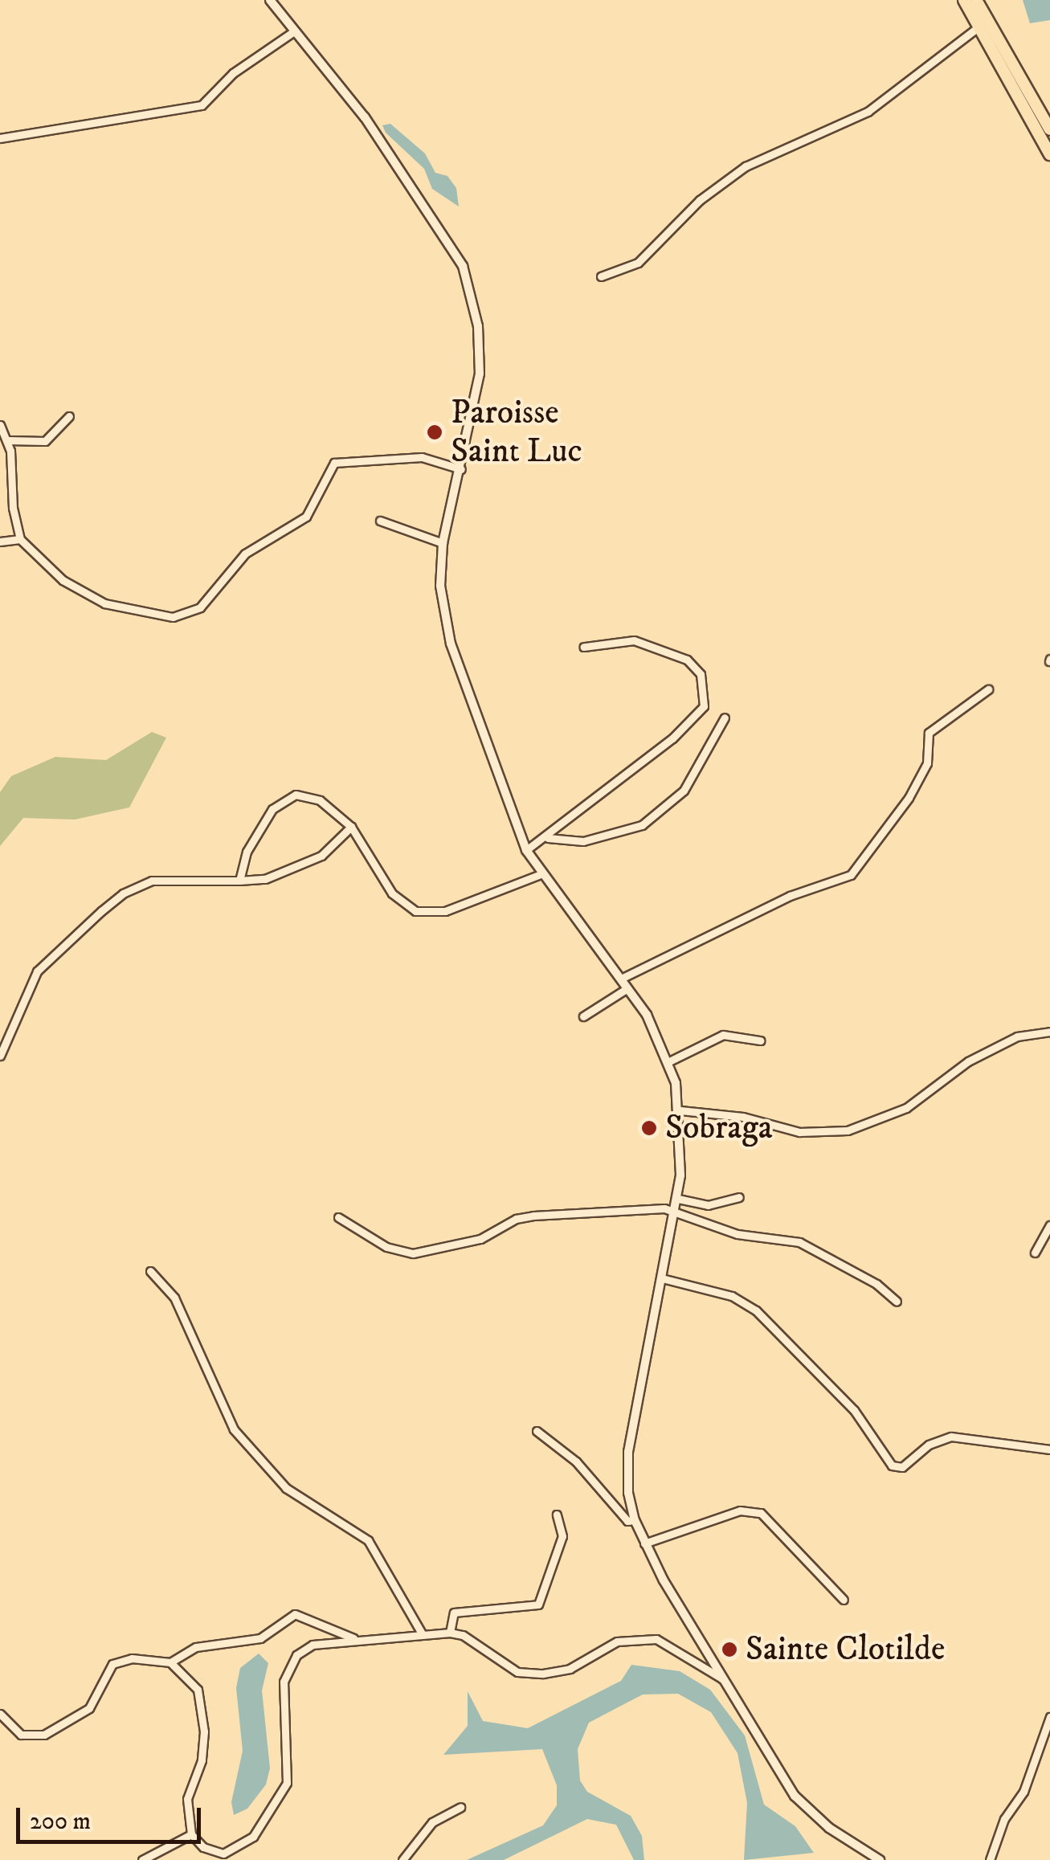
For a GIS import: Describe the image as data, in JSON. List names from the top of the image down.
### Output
{
  "places": ["Paroisse Saint Luc", "Sobraga", "Sainte Clotilde"],
  "scale_bar": "200 m"
}
